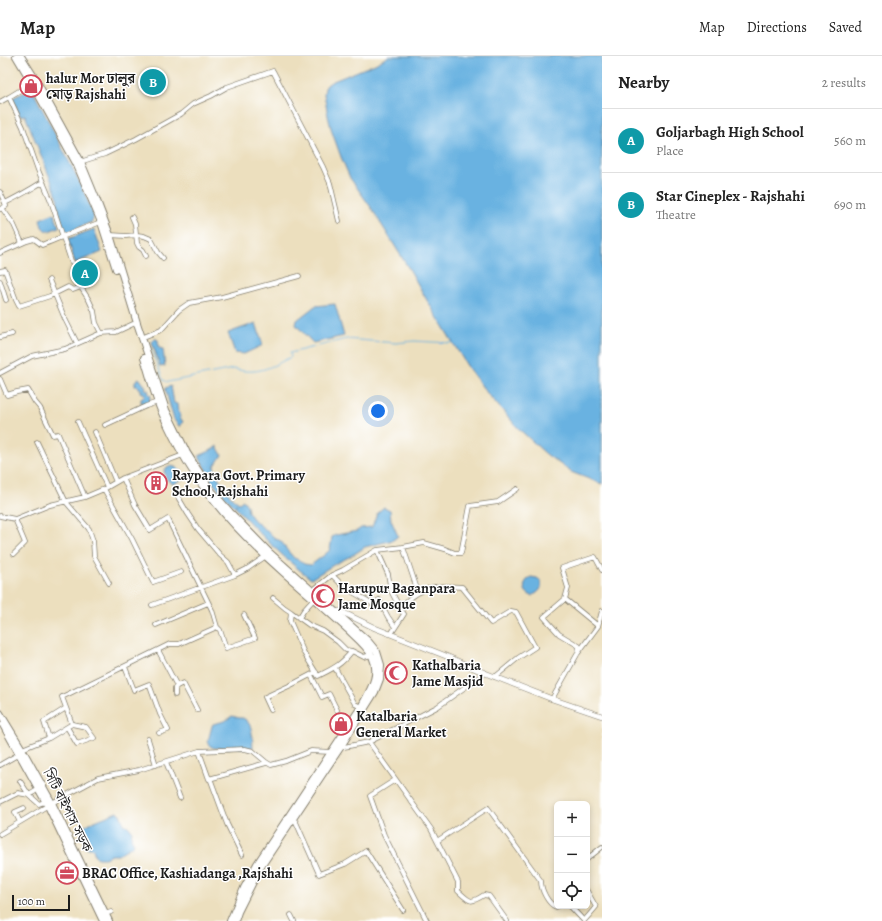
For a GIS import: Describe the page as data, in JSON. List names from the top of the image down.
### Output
{
  "streets": {
    "main road": ["সিটি বাইপাস সড়ক"]
  },
  "places": {
    "shop": ["halur Mor ঢালুর মোড় Rajshahi", "Katalbaria General Market"],
    "building": ["Raypara Govt. Primary School, Rajshahi"],
    "mosque": ["Harupur Baganpara Jame Mosque", "Kathalbaria Jame Masjid"],
    "office": ["BRAC Office, Kashiadanga ,Rajshahi"]
  },
  "scale_bar": "100 m",
  "page": {
    "header": "Map",
    "nav": ["Map", "Directions", "Saved"],
    "heading": ["Nearby", "2 results"],
    "pins": ["B", "A"],
    "list": [
      {
        "mark": "A",
        "name": "Goljarbagh High School",
        "note": "Place",
        "value": "560 m"
      },
      {
        "mark": "B",
        "name": "Star Cineplex - Rajshahi",
        "note": "Theatre",
        "value": "690 m"
      }
    ],
    "map_buttons": ["+", "−"],
    "scale": "100 m"
  }
}
